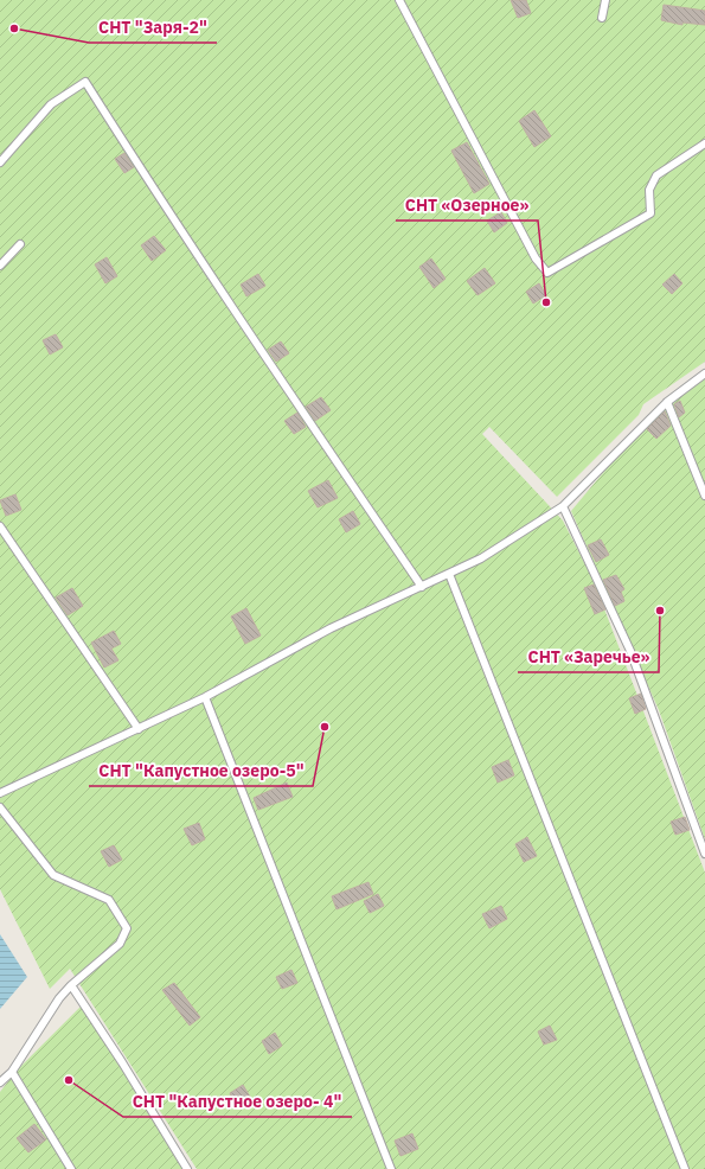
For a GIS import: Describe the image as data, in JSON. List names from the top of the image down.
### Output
{
  "places": [
    "СНТ \"Заря-2\"",
    "СНТ «Озерное»",
    "СНТ «Заречье»",
    "СНТ \"Капустное озеро-5\"",
    "СНТ \"Капустное озеро- 4\""
  ]
}
